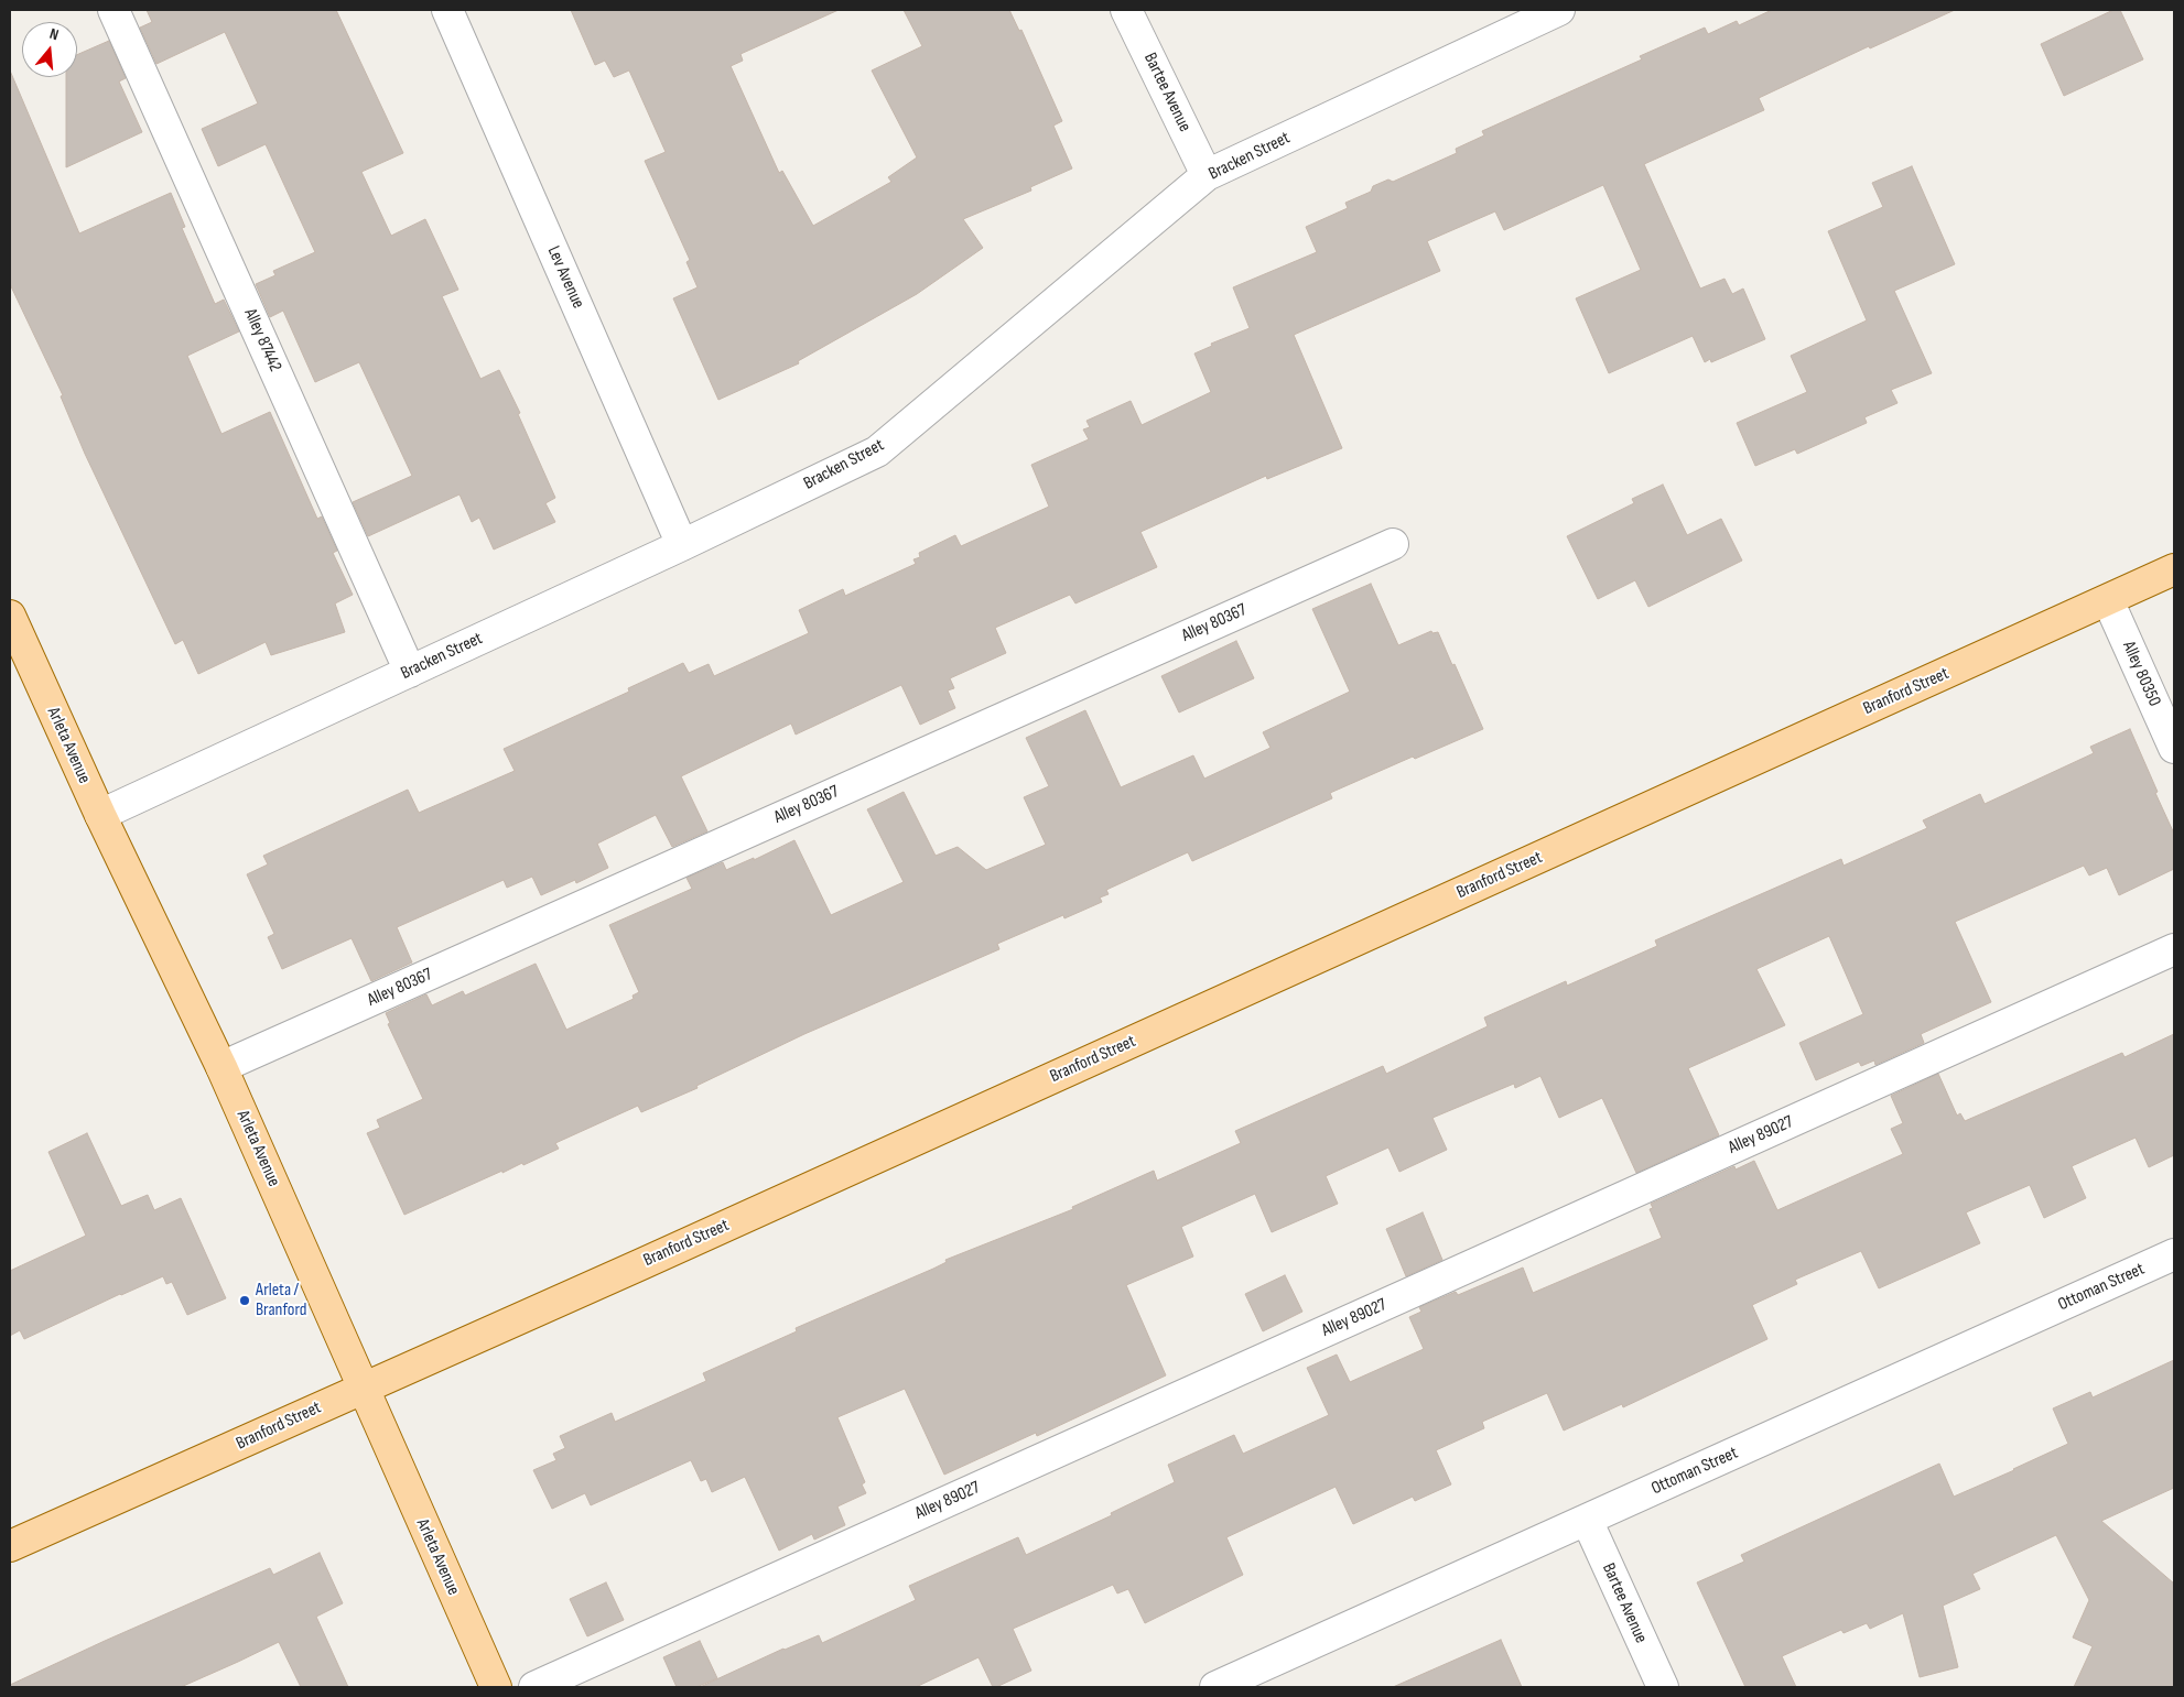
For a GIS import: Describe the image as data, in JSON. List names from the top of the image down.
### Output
{
  "streets": {
    "main road": ["Branford Street", "Arleta Avenue"],
    "street": [
      "Bartee Avenue",
      "Bracken Street",
      "Lev Avenue",
      "Alley 87442",
      "Alley 80367",
      "Alley 80350",
      "Alley 89027",
      "Ottoman Street"
    ]
  },
  "crossings": [
    ["Bartee Avenue", "Bracken Street"],
    ["Bartee Avenue", "Ottoman Street"],
    ["Bracken Street", "Lev Avenue"],
    ["Bracken Street", "Alley 87442"],
    ["Bracken Street", "Arleta Avenue"],
    ["Alley 80367", "Arleta Avenue"],
    ["Alley 80350", "Branford Street"],
    ["Branford Street", "Arleta Avenue"]
  ],
  "places": ["Arleta / Branford"],
  "north": "top"
}
